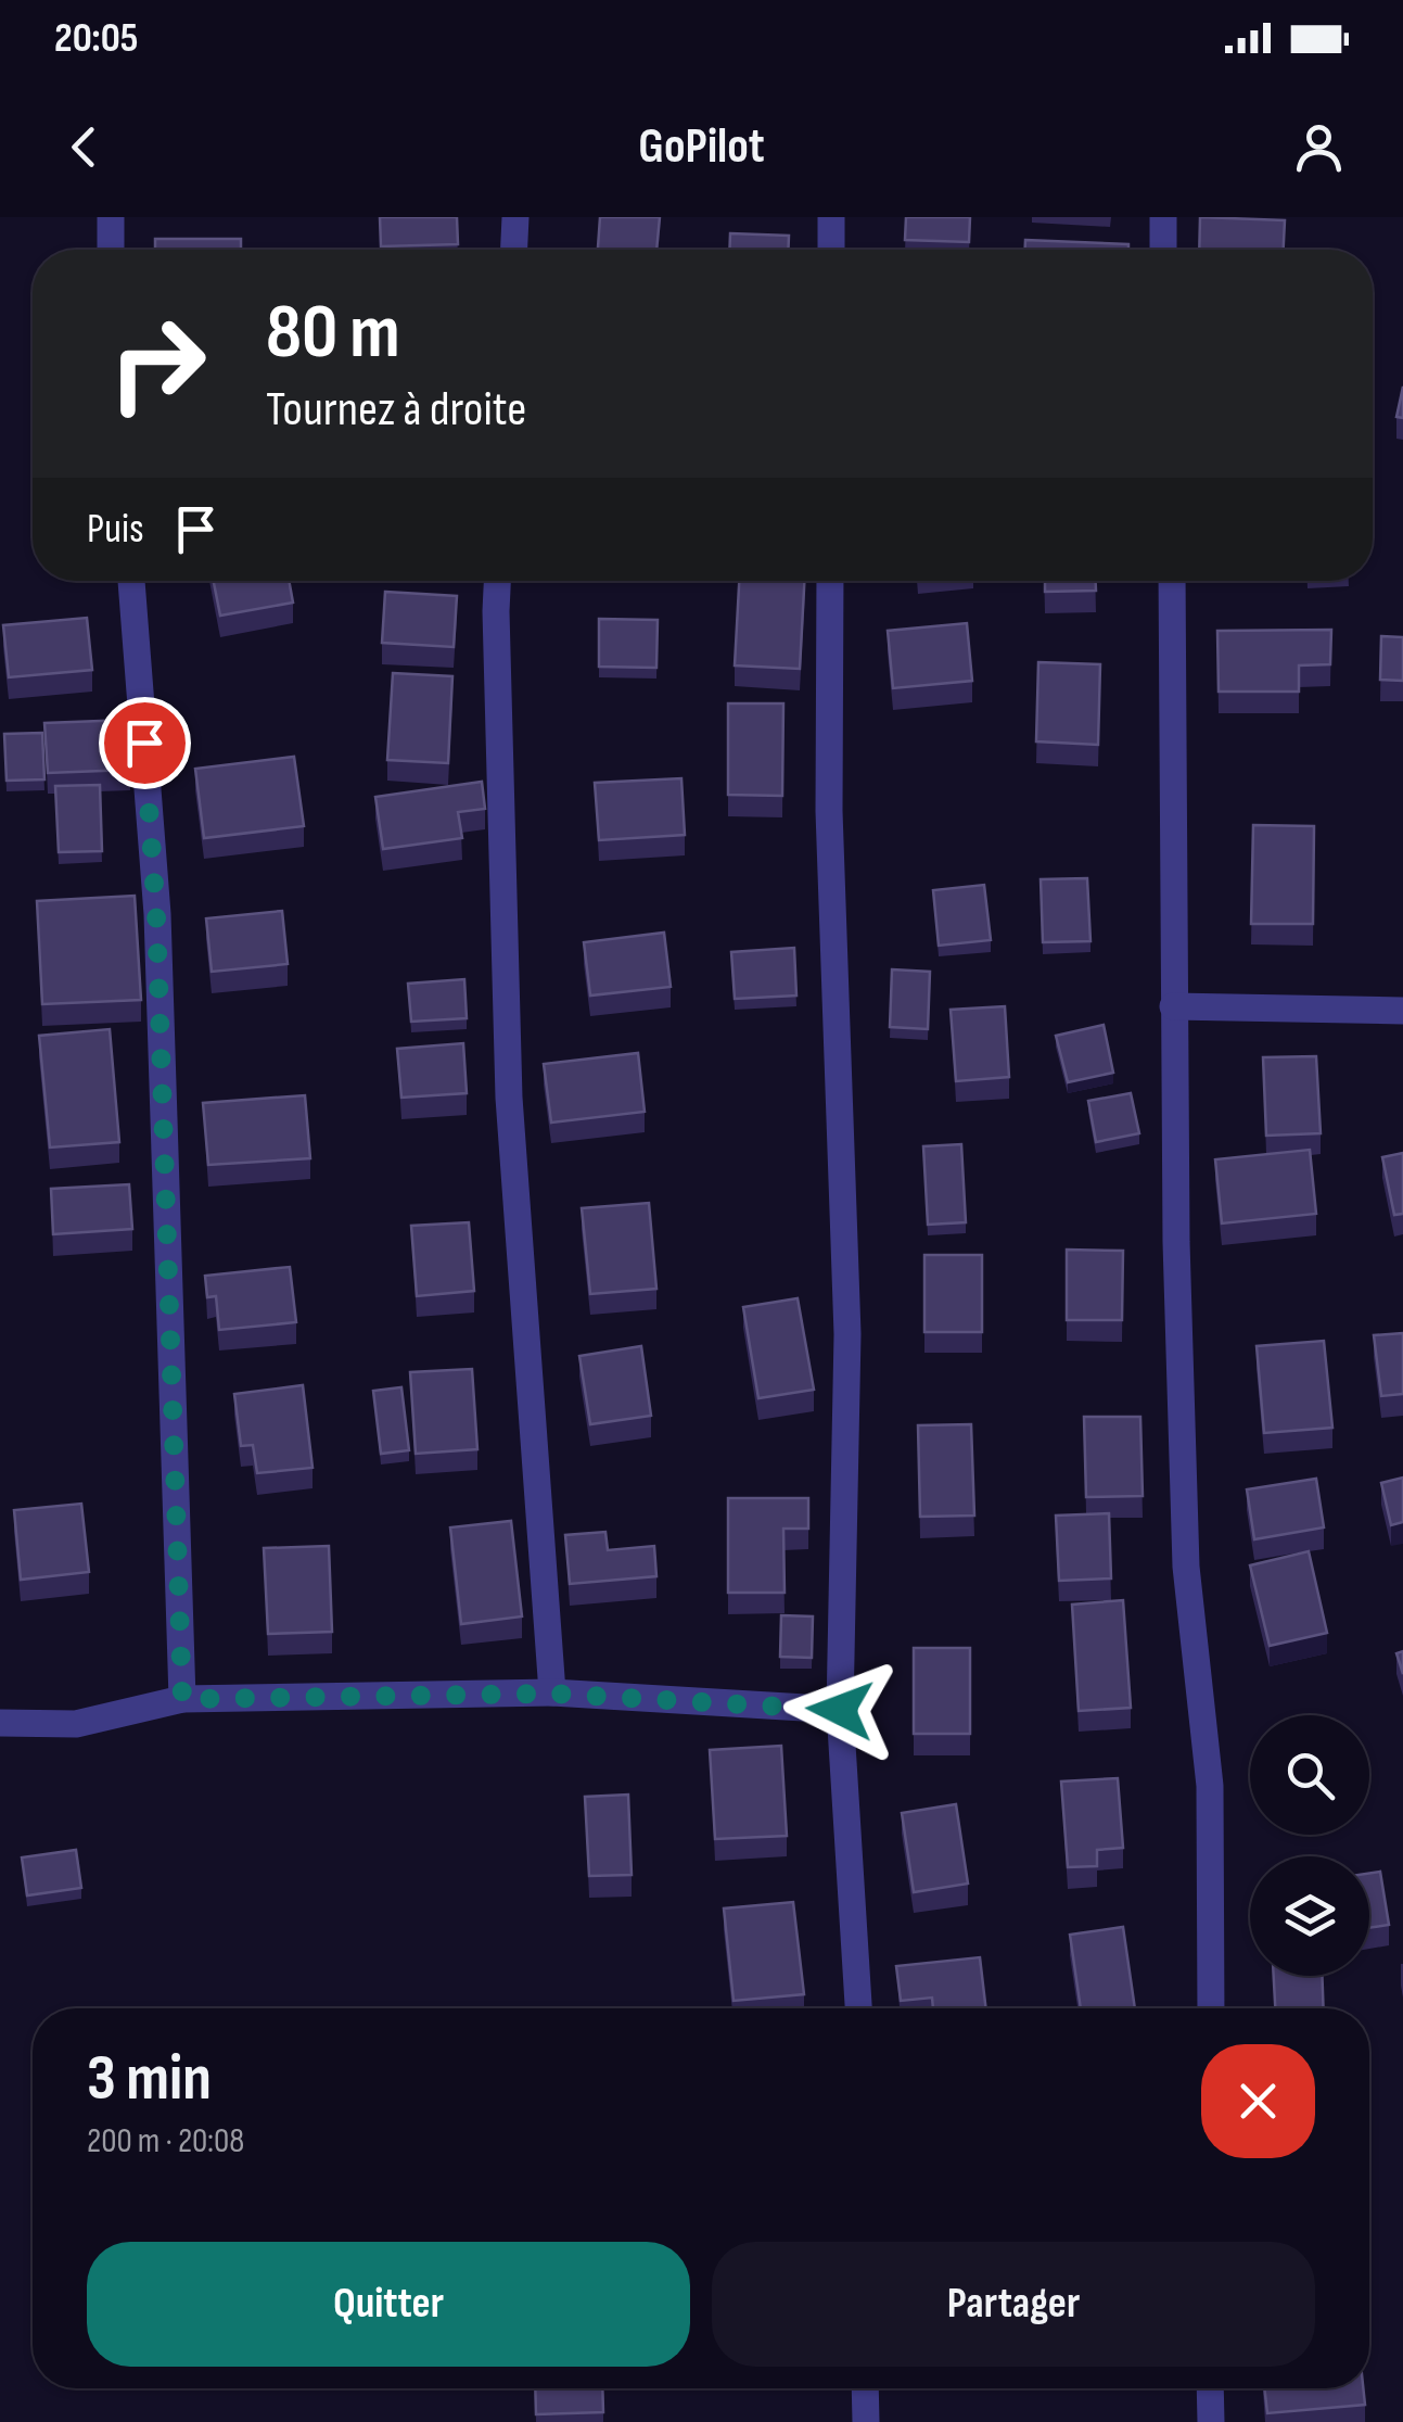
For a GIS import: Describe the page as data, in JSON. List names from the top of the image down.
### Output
{
  "page": {
    "status": "20:05",
    "header": "GoPilot",
    "turn": ["80 m", "Tournez à droite"],
    "then": "Puis",
    "heading": ["3 min", "200 m · 20:08"],
    "buttons": ["Quitter", "Partager"]
  }
}
